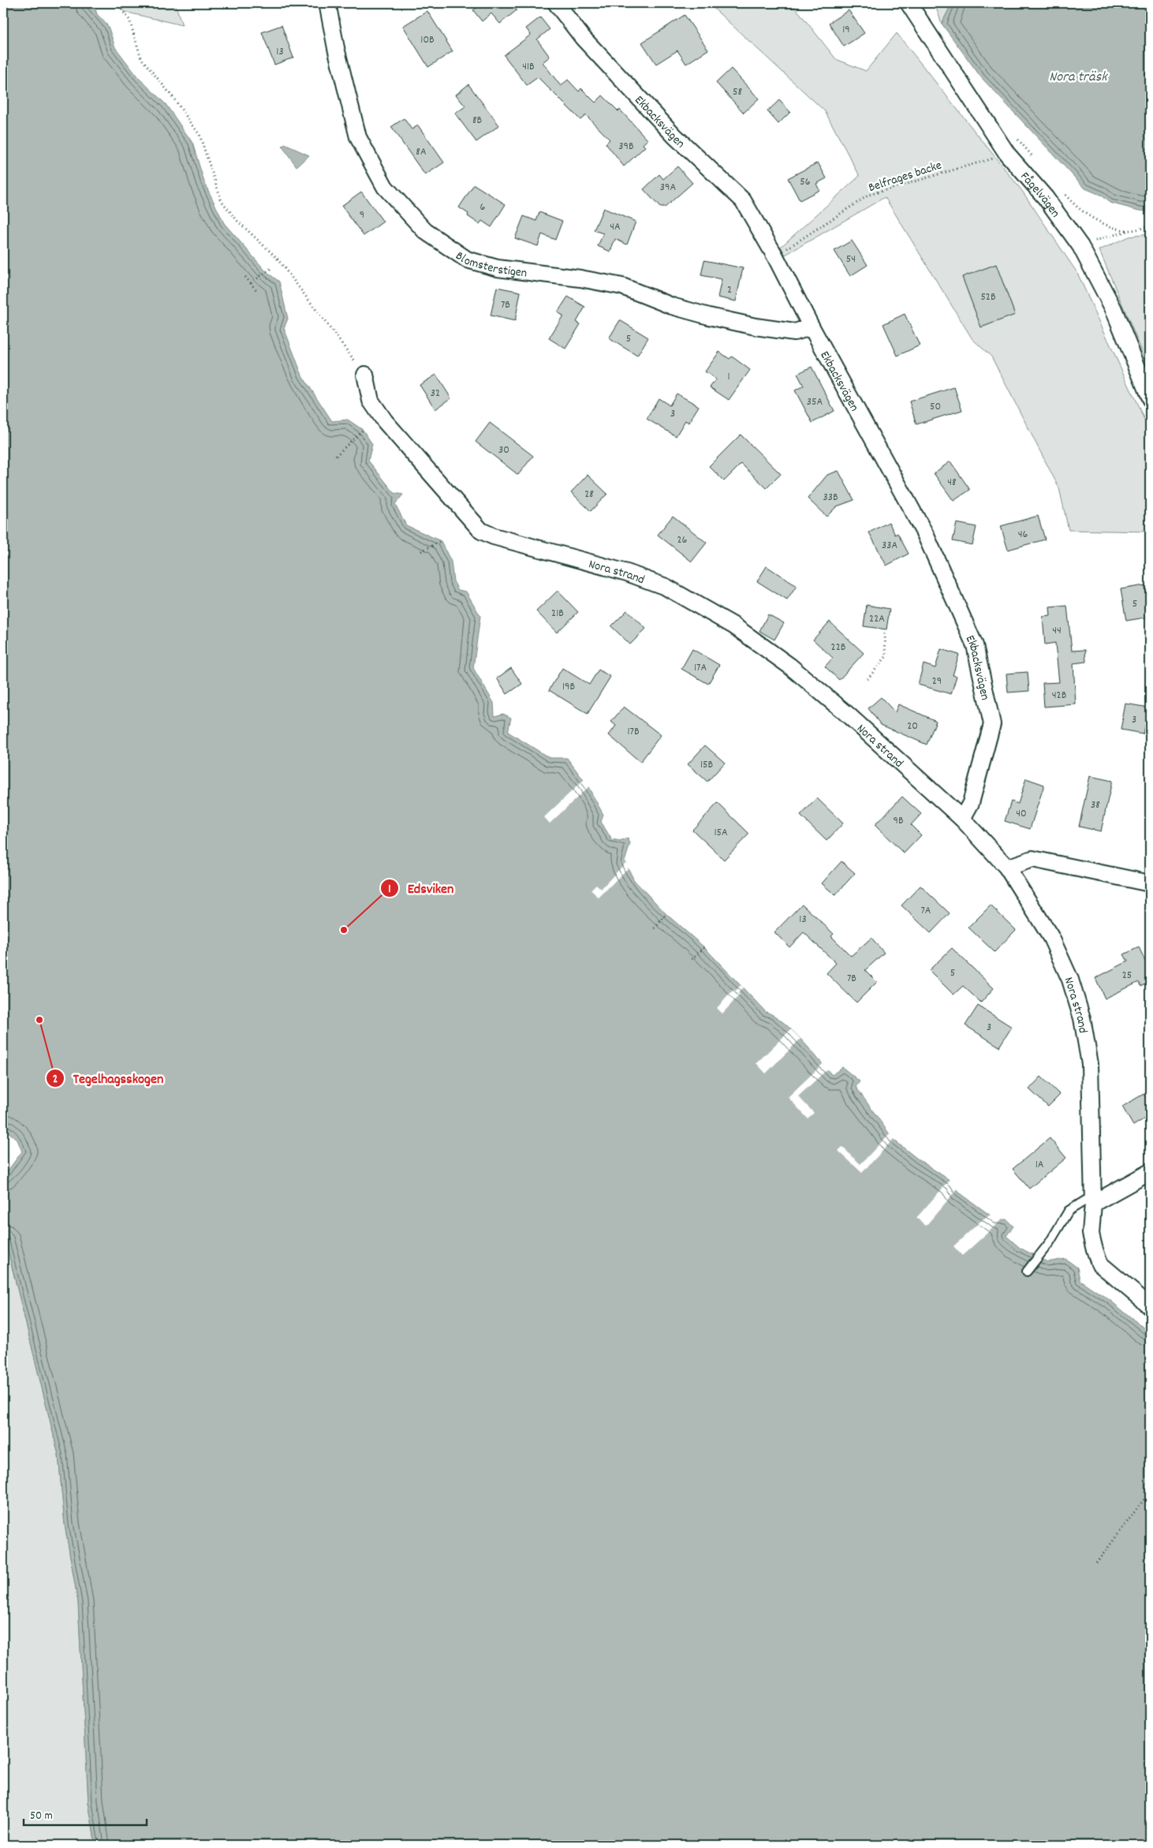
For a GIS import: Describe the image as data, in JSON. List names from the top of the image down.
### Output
{
  "streets": {
    "street": [
      "Ekbacksvägen",
      "Fågelvägen",
      "Blomsterstigen",
      "Nora strand"
    ],
    "path": ["Belfrages backe"]
  },
  "crossings": [
    ["Ekbacksvägen", "Belfrages backe"],
    ["Ekbacksvägen", "Blomsterstigen"],
    ["Ekbacksvägen", "Nora strand"],
    ["Belfrages backe", "Fågelvägen"]
  ],
  "water": ["Nora träsk"],
  "places": ["Edsviken", "Tegelhagsskogen"],
  "house_numbers": [
    "19",
    "10B",
    "13",
    "41B",
    "58",
    "8B",
    "39B",
    "8A",
    "56",
    "39A",
    "6",
    "9",
    "4A",
    "54",
    "2",
    "52B",
    "7B",
    "5",
    "1",
    "32",
    "35A",
    "50",
    "3",
    "30",
    "48",
    "28",
    "33B",
    "46",
    "26",
    "33A",
    "5",
    "21B",
    "22A",
    "44",
    "22B",
    "17A",
    "29",
    "19B",
    "42B",
    "3",
    "20",
    "17B",
    "15B",
    "38",
    "40",
    "9B",
    "15A",
    "7A",
    "13",
    "5",
    "25",
    "7B",
    "3",
    "1A"
  ],
  "scale_bar": "50 m"
}
